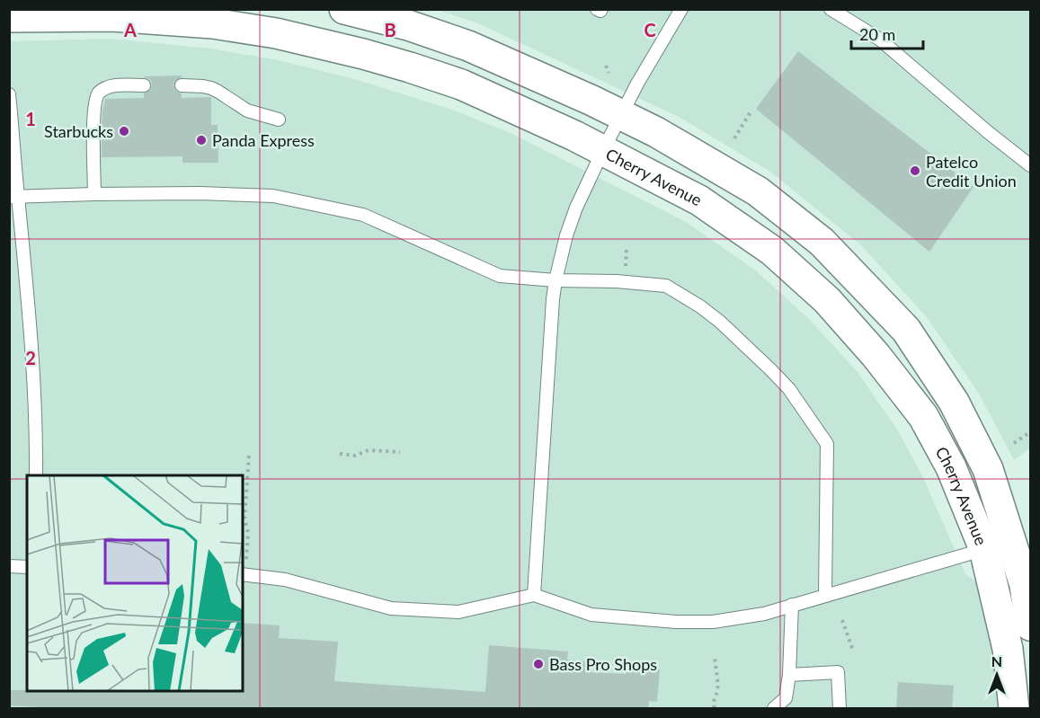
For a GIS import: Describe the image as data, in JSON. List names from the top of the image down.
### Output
{
  "streets": {
    "street": ["Cherry Avenue"]
  },
  "places": [
    "Starbucks",
    "Panda Express",
    "Patelco Credit Union",
    "Bass Pro Shops"
  ],
  "scale_bar": "20 m",
  "north": "top",
  "grid": {
    "columns": ["A", "B", "C"],
    "rows": ["1", "2"]
  }
}
